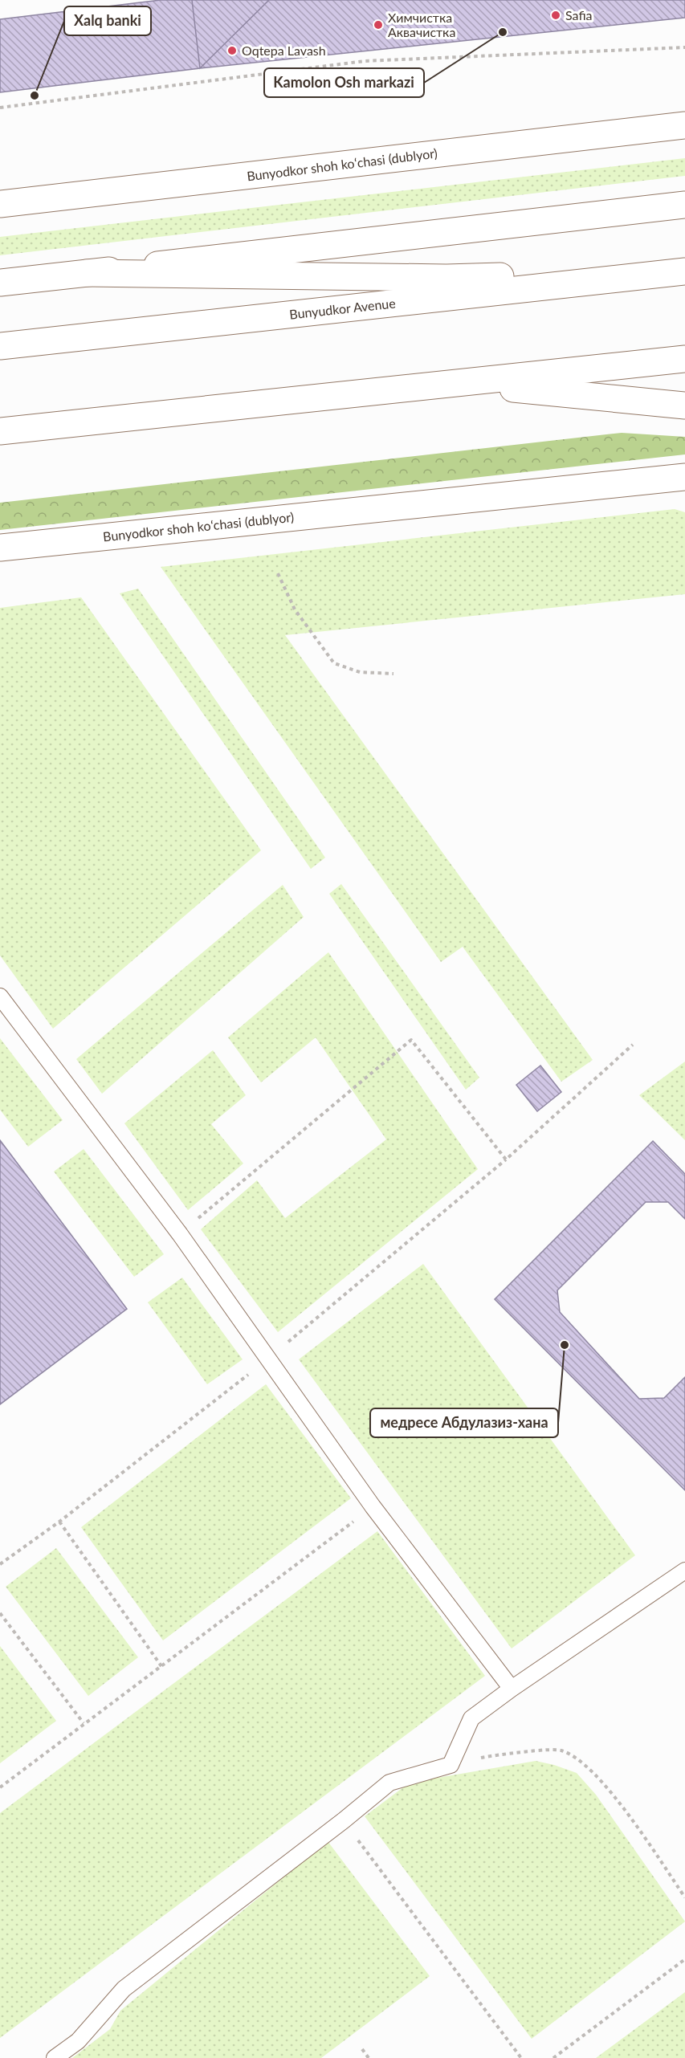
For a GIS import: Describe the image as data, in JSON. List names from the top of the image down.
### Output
{
  "streets": {
    "main road": ["Bunyodkor shoh koʻchasi (dublyor)", "Bunyudkor Avenue"]
  },
  "places": [
    "Safia",
    "Химчистка Аквачистка",
    "Kamolon Osh markazi",
    "Oqtepa Lavash",
    "Xalq banki",
    "медресе Абдулазиз-хана"
  ]
}
